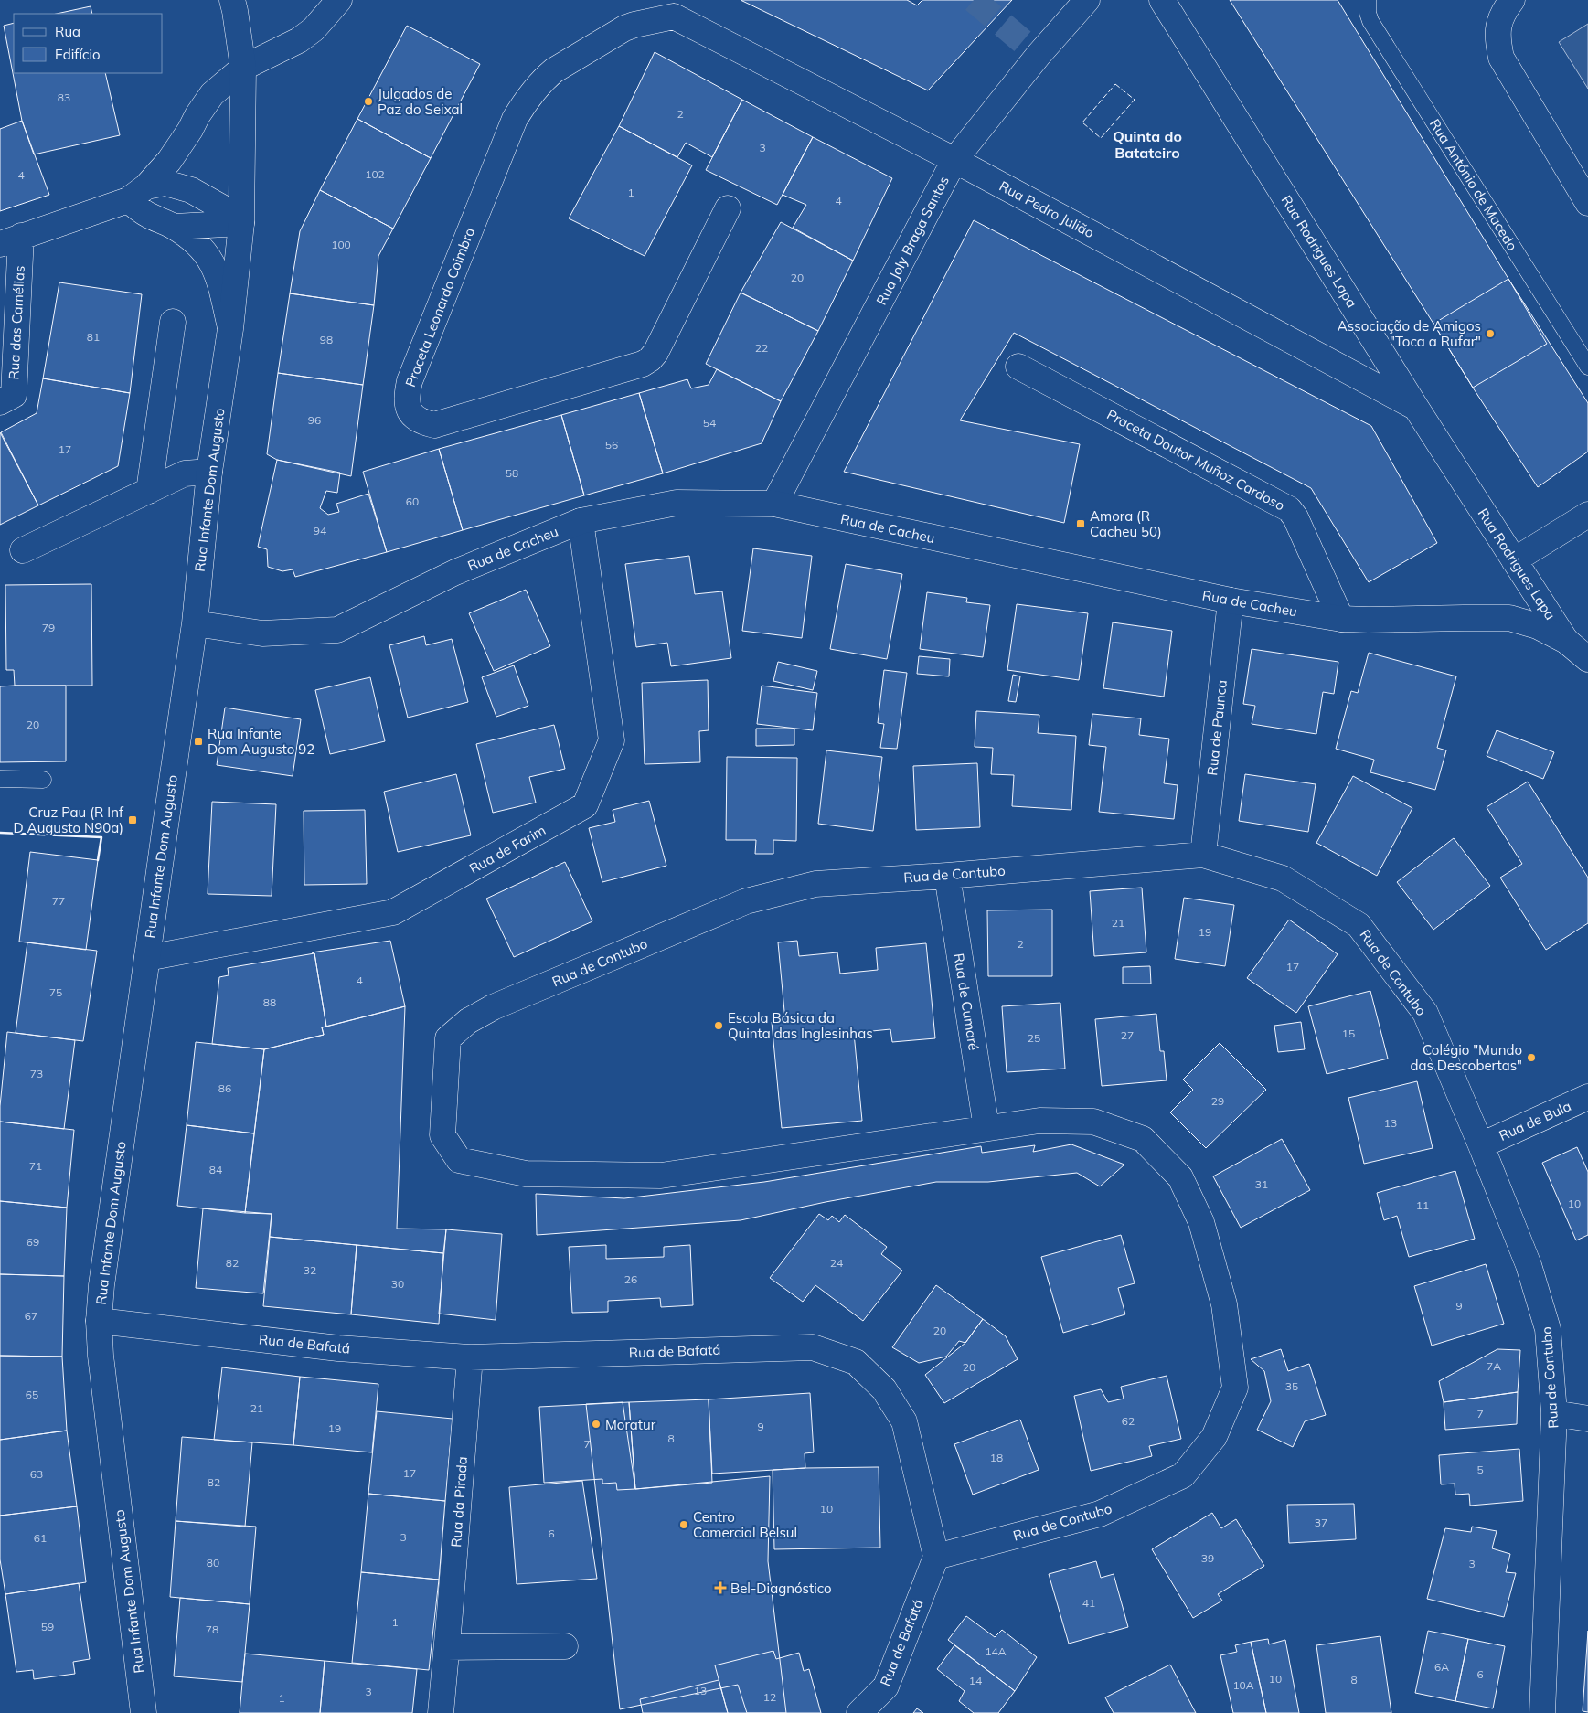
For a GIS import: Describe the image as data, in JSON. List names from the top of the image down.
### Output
{
  "streets": {
    "street": [
      "Rua Pedro Julião",
      "Rua Joly Braga Santos",
      "Rua Rodrigues Lapa",
      "Praceta Leonardo Coimbra",
      "Rua das Camélias",
      "Praceta Doutor Muñoz Cardoso",
      "Rua Infante Dom Augusto",
      "Rua de Cacheu",
      "Rua de Paunca",
      "Rua de Farim",
      "Rua de Contubo",
      "Rua de Cumaré",
      "Rua de Bula",
      "Rua de Bafatá",
      "Rua da Pirada"
    ],
    "lane": ["Rua António de Macedo"]
  },
  "crossings": [
    ["Rua Pedro Julião", "Rua Joly Braga Santos"],
    ["Rua Pedro Julião", "Rua Rodrigues Lapa"],
    ["Rua Pedro Julião", "Praceta Leonardo Coimbra"],
    ["Rua Joly Braga Santos", "Rua de Cacheu"],
    ["Rua Rodrigues Lapa", "Rua de Cacheu"],
    ["Praceta Doutor Muñoz Cardoso", "Rua de Cacheu"],
    ["Rua Infante Dom Augusto", "Rua de Cacheu"],
    ["Rua Infante Dom Augusto", "Rua de Farim"],
    ["Rua Infante Dom Augusto", "Rua de Bafatá"],
    ["Rua de Cacheu", "Rua de Paunca"],
    ["Rua de Cacheu", "Rua de Farim"],
    ["Rua de Paunca", "Rua de Contubo"],
    ["Rua de Contubo", "Rua de Cumaré"],
    ["Rua de Contubo", "Rua de Bula"],
    ["Rua de Contubo", "Rua de Bafatá"],
    ["Rua de Bafatá", "Rua da Pirada"]
  ],
  "districts": ["Quinta do Batateiro"],
  "places": {
    "other": [
      "Julgados de Paz do Seixal",
      "Associação de Amigos \"Toca a Rufar\"",
      "Escola Básica da Quinta das Inglesinhas",
      "Colégio \"Mundo das Descobertas\"",
      "Moratur",
      "Centro Comercial Belsul"
    ],
    "transit": ["Amora (R Cacheu 50)", "Rua Infante Dom Augusto 92", "Cruz Pau (R Inf D Augusto N90a)"],
    "health": ["Bel-Diagnóstico"]
  },
  "house_numbers": [
    "83",
    "2",
    "3",
    "102",
    "4",
    "1",
    "4",
    "100",
    "20",
    "81",
    "98",
    "22",
    "96",
    "54",
    "56",
    "17",
    "58",
    "60",
    "94",
    "79",
    "20",
    "77",
    "21",
    "19",
    "2",
    "17",
    "4",
    "75",
    "88",
    "15",
    "27",
    "25",
    "73",
    "86",
    "29",
    "13",
    "71",
    "84",
    "31",
    "10",
    "11",
    "69",
    "82",
    "24",
    "32",
    "26",
    "30",
    "9",
    "67",
    "20",
    "7A",
    "20",
    "35",
    "65",
    "21",
    "7",
    "62",
    "9",
    "19",
    "8",
    "7",
    "18",
    "5",
    "17",
    "63",
    "82",
    "10",
    "37",
    "6",
    "3",
    "61",
    "39",
    "80",
    "3",
    "41",
    "1",
    "59",
    "78",
    "14A",
    "6A",
    "6",
    "10",
    "8",
    "14",
    "10A",
    "13",
    "3",
    "12",
    "1"
  ],
  "legend": ["Rua", "Edifício"]
}
